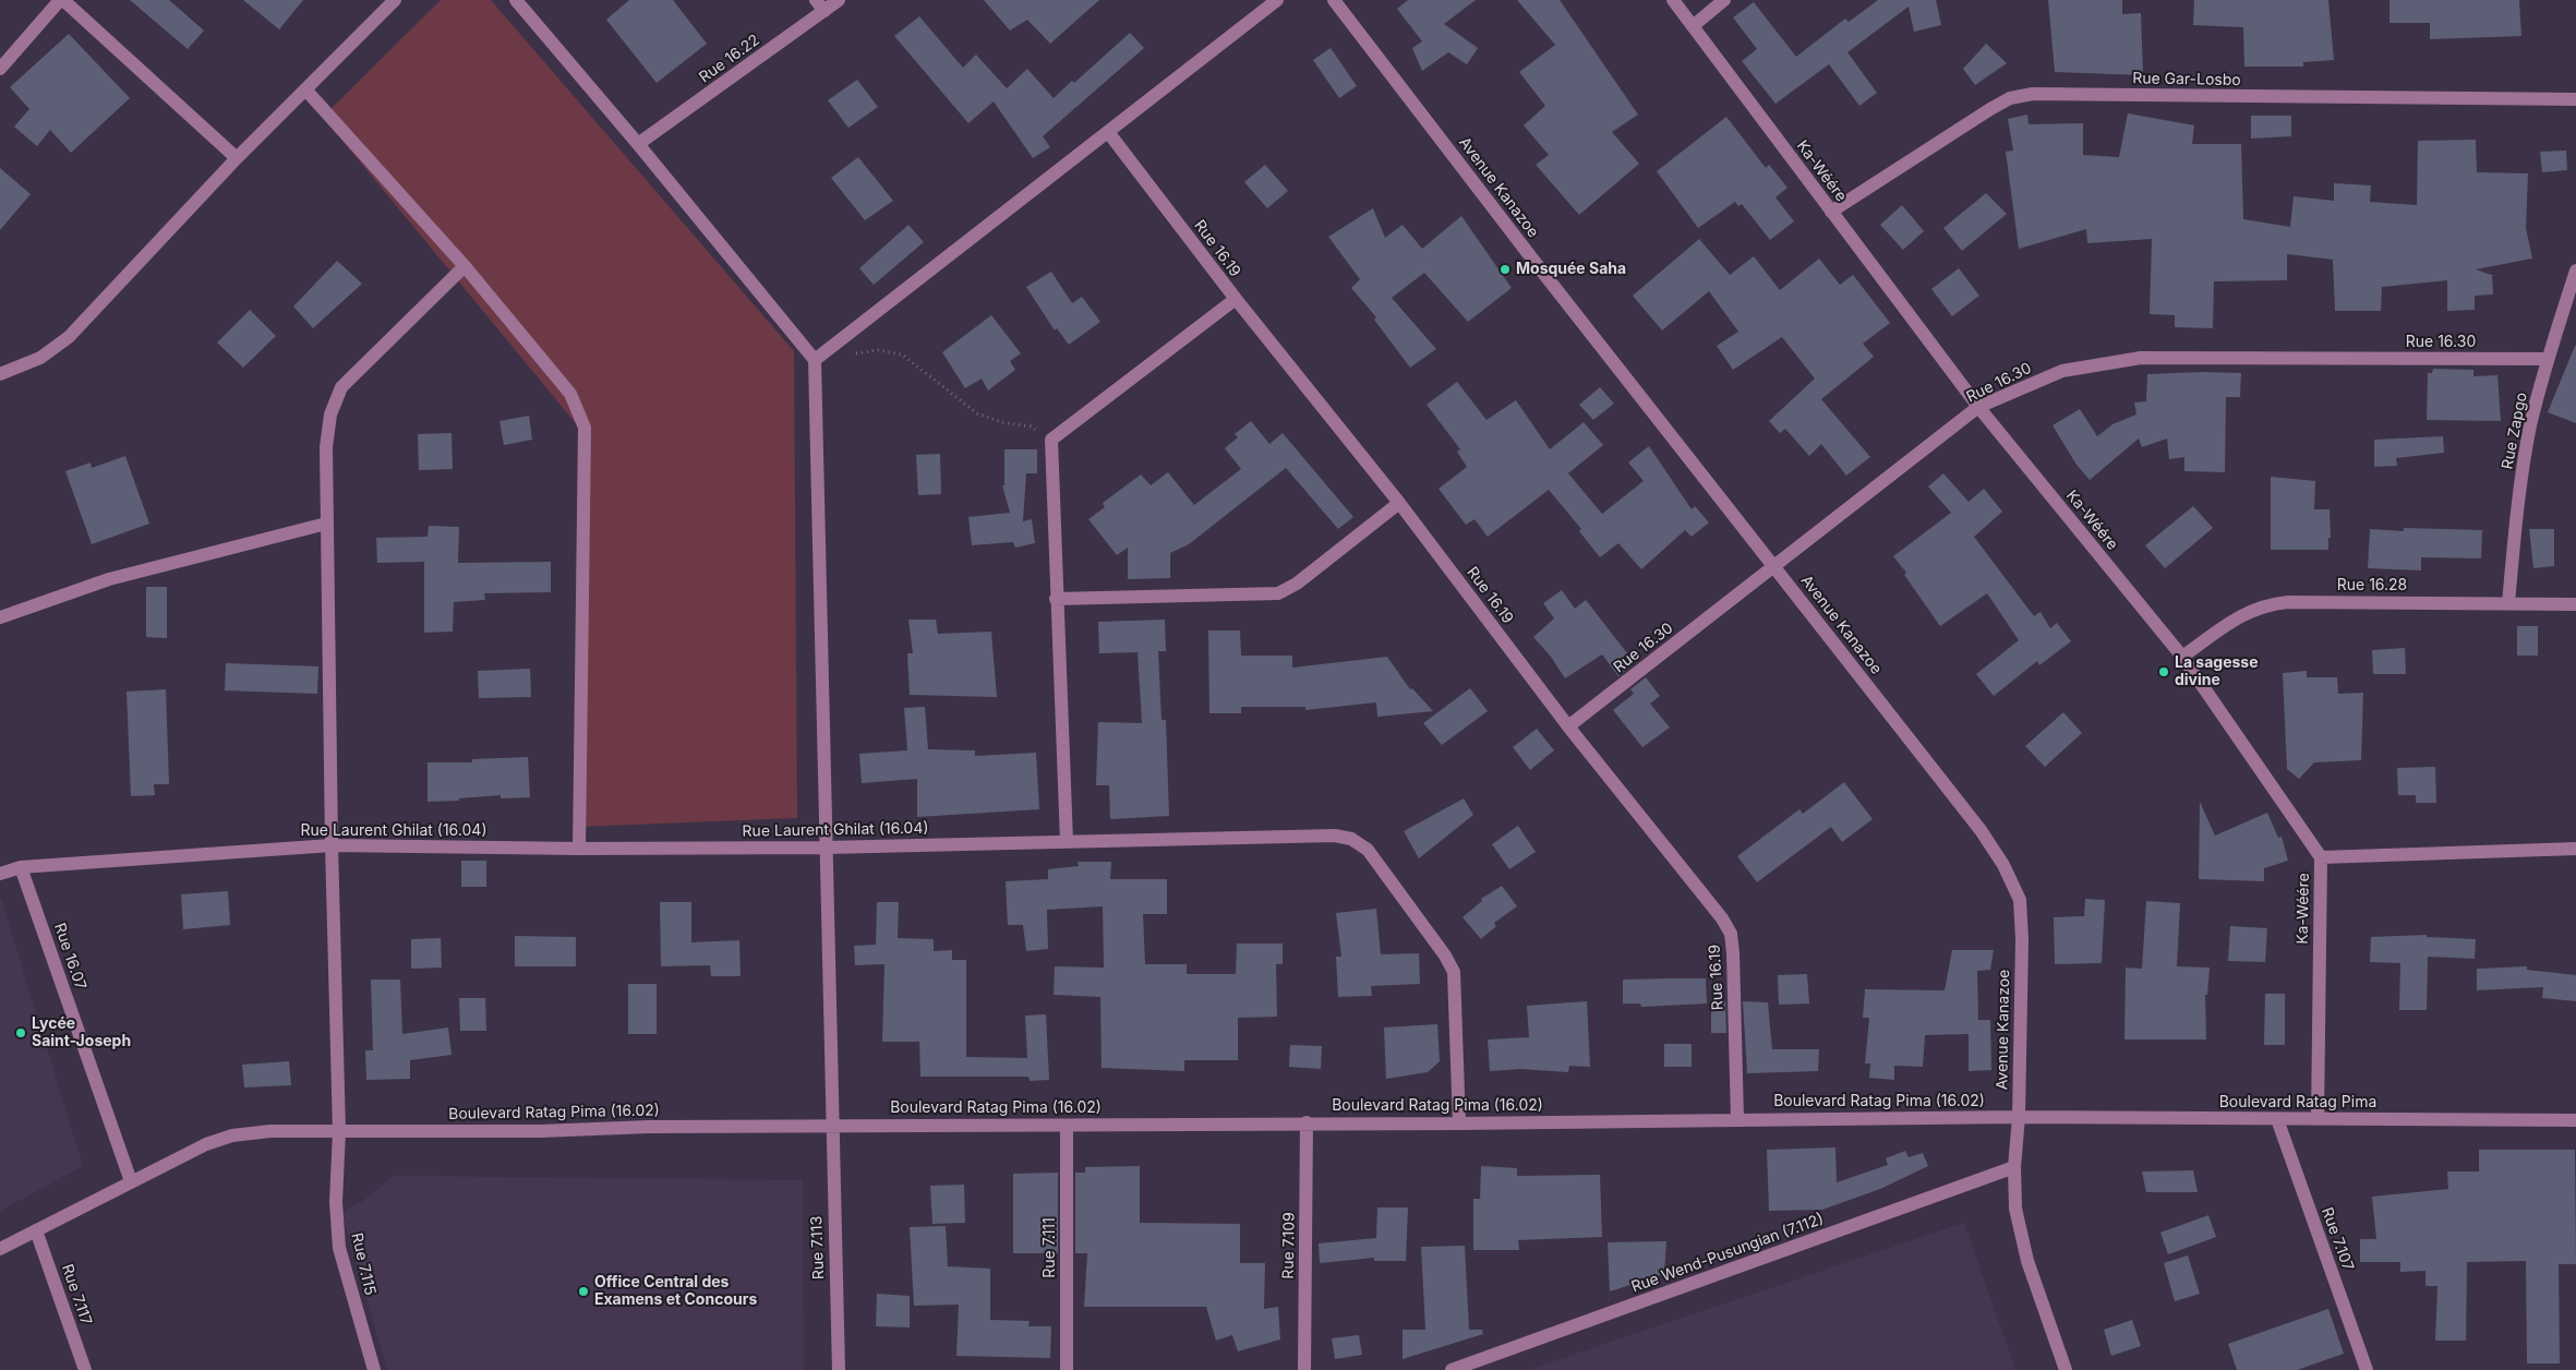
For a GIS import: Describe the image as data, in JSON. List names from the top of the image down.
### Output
{
  "streets": {
    "street": [
      "Rue 16.22",
      "Rue Gar-Losbo",
      "Ka-Wéére",
      "Avenue Kanazoe",
      "Rue 16.19",
      "Rue 16.30",
      "Rue Zapgo",
      "Rue 16.28",
      "Rue Laurent Ghilat (16.04)",
      "Rue 16.07",
      "Boulevard Ratag Pima (16.02)",
      "Boulevard Ratag Pima",
      "Rue 7.107",
      "Rue 7.109",
      "Rue 7.113",
      "Rue 7.111",
      "Rue Wend-Pusungian (7.112)",
      "Rue 7.115",
      "Rue 7.117"
    ]
  },
  "crossings": [
    ["Rue Gar-Losbo", "Ka-Wéére"],
    ["Ka-Wéére", "Rue 16.30"],
    ["Ka-Wéére", "Rue 16.28"],
    ["Ka-Wéére", "Boulevard Ratag Pima"],
    ["Avenue Kanazoe", "Rue 16.30"],
    ["Avenue Kanazoe", "Boulevard Ratag Pima (16.02)"],
    ["Avenue Kanazoe", "Boulevard Ratag Pima"],
    ["Avenue Kanazoe", "Rue Wend-Pusungian (7.112)"],
    ["Rue 16.19", "Rue 16.30"],
    ["Rue 16.19", "Boulevard Ratag Pima (16.02)"],
    ["Rue 16.30", "Rue Zapgo"],
    ["Rue Zapgo", "Rue 16.28"],
    ["Rue Laurent Ghilat (16.04)", "Rue 16.07"],
    ["Rue Laurent Ghilat (16.04)", "Boulevard Ratag Pima (16.02)"],
    ["Rue Laurent Ghilat (16.04)", "Rue 7.113"],
    ["Rue Laurent Ghilat (16.04)", "Rue 7.115"],
    ["Rue 16.07", "Boulevard Ratag Pima (16.02)"],
    ["Boulevard Ratag Pima (16.02)", "Boulevard Ratag Pima"],
    ["Boulevard Ratag Pima (16.02)", "Rue 7.109"],
    ["Boulevard Ratag Pima (16.02)", "Rue 7.113"],
    ["Boulevard Ratag Pima (16.02)", "Rue 7.111"],
    ["Boulevard Ratag Pima (16.02)", "Rue 7.115"],
    ["Boulevard Ratag Pima (16.02)", "Rue 7.117"],
    ["Boulevard Ratag Pima", "Rue 7.107"]
  ],
  "places": [
    "Mosquée Saha",
    "La sagesse divine",
    "Lycée Saint-Joseph",
    "Office Central des Examens et Concours"
  ]
}
